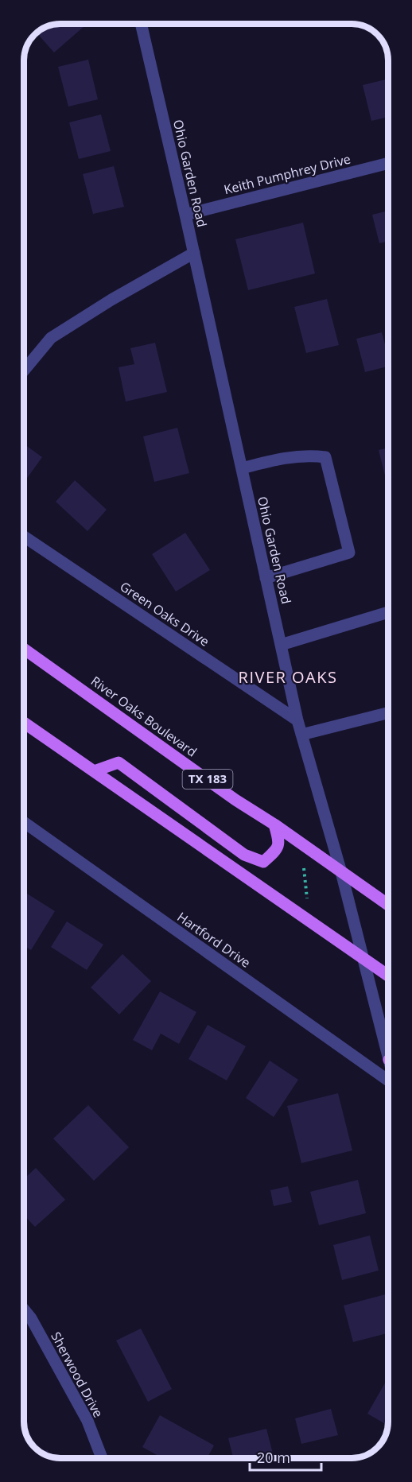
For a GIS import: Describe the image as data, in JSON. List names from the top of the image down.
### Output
{
  "streets": {
    "main road": ["River Oaks Boulevard", "TX 183"],
    "street": [
      "Ohio Garden Road",
      "Keith Pumphrey Drive",
      "Green Oaks Drive",
      "Hartford Drive",
      "Sherwood Drive"
    ]
  },
  "crossings": [
    ["Ohio Garden Road", "Keith Pumphrey Drive"],
    ["Ohio Garden Road", "Green Oaks Drive"],
    ["Ohio Garden Road", "River Oaks Boulevard"]
  ],
  "districts": ["RIVER OAKS"],
  "scale_bar": "20 m"
}
